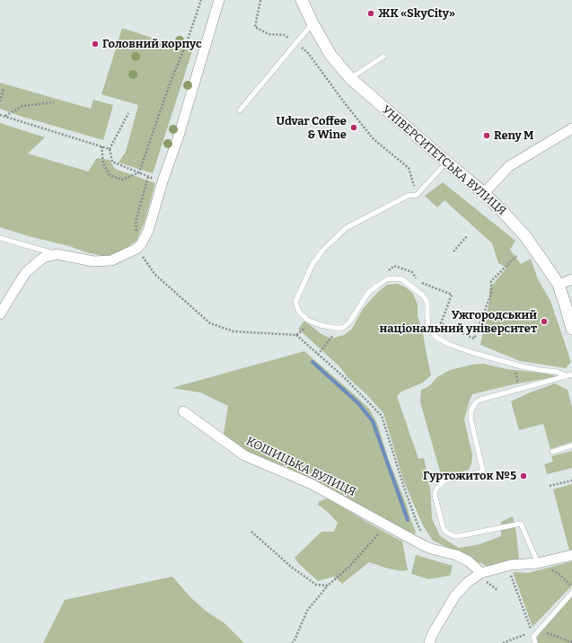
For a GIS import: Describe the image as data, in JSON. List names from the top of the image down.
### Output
{
  "streets": {
    "street": ["УНІВЕРСИТЕТСЬКА ВУЛИЦЯ", "КОШИЦЬКА ВУЛИЦЯ"]
  },
  "places": [
    "ЖК «SkyCity»",
    "Головний корпус",
    "Udvar Coffee & Wine",
    "Reny M",
    "Ужгородський національний університет",
    "Гуртожиток №5"
  ]
}
